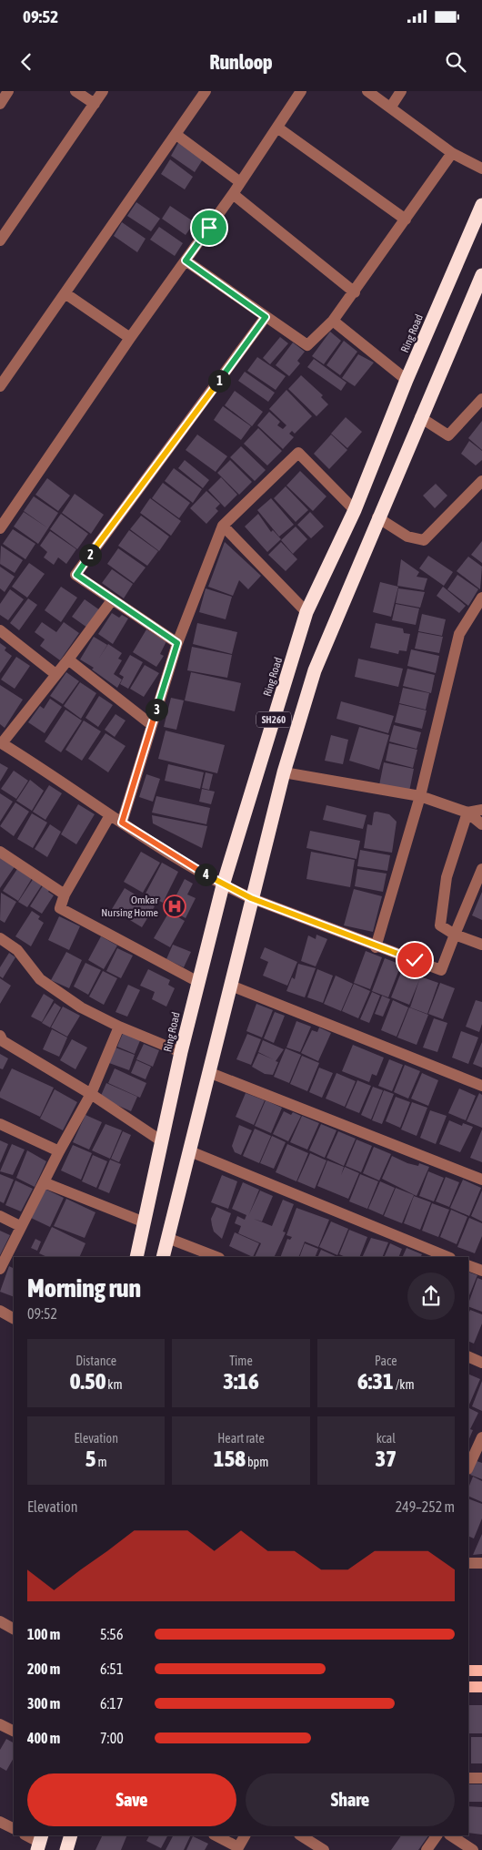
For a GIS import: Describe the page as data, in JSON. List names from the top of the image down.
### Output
{
  "streets": {
    "highway": ["Ring Road", "SH260"]
  },
  "places": {
    "hospital": ["Omkar Nursing Home"]
  },
  "page": {
    "status": "09:52",
    "header": "Runloop",
    "pins": [
      "1",
      "2",
      "3",
      "4"
    ],
    "heading": ["Morning run", "09:52"],
    "stats": [
      ["Distance", "0.50 km"],
      ["Time", "3:16"],
      ["Pace", "6:31 /km"],
      ["Elevation", "5 m"],
      ["Heart rate", "158 bpm"],
      ["kcal", "37"]
    ],
    "chart": ["Elevation", "249–252 m"],
    "list": [
      {
        "name": "100 m",
        "note": "5:56"
      },
      {
        "name": "200 m",
        "note": "6:51"
      },
      {
        "name": "300 m",
        "note": "6:17"
      },
      {
        "name": "400 m",
        "note": "7:00"
      }
    ],
    "buttons": ["Save", "Share"]
  }
}
